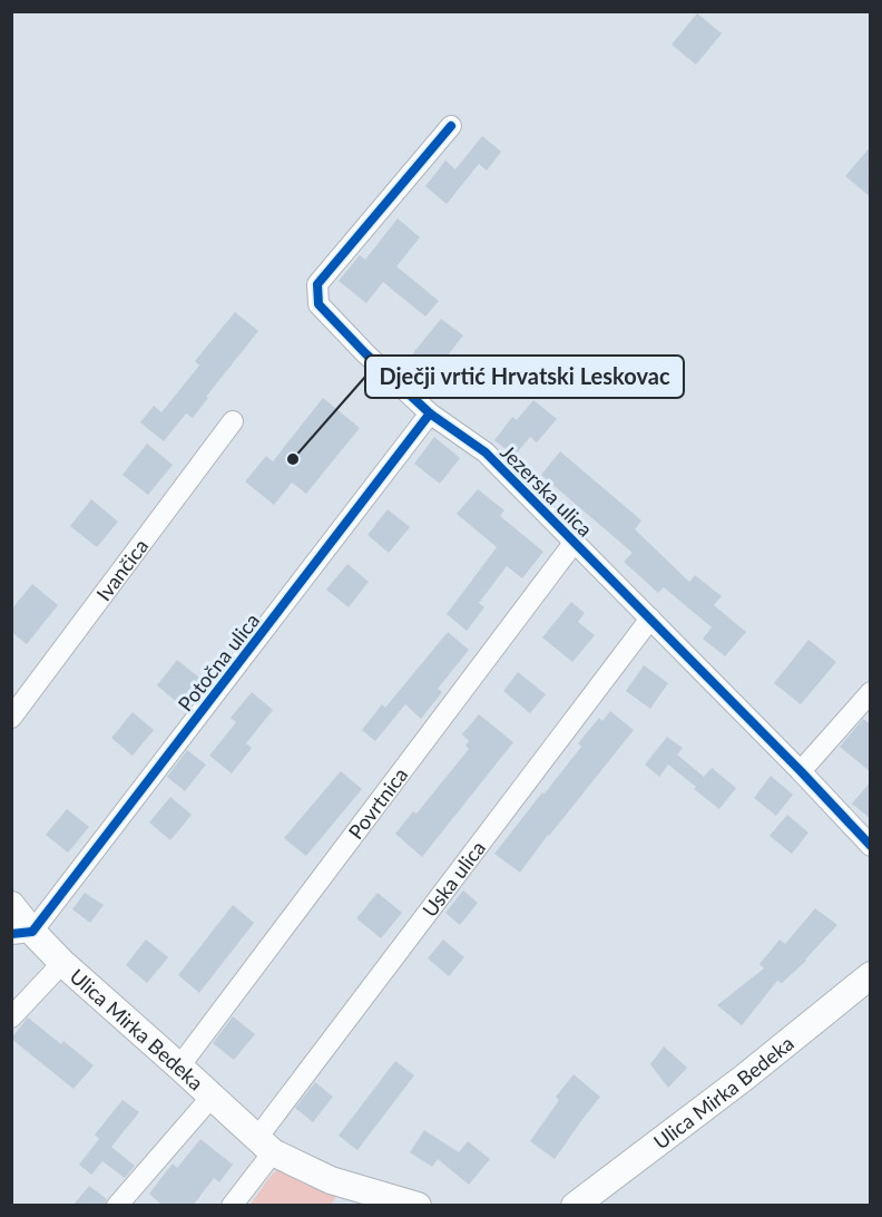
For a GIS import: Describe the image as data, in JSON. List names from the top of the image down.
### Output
{
  "streets": {
    "main road": ["Ulica Mirka Bedeka"],
    "street": [
      "Jezerska ulica",
      "Ivančica",
      "Potočna ulica",
      "Povrtnica",
      "Uska ulica"
    ]
  },
  "crossings": [
    ["Jezerska ulica", "Potočna ulica"],
    ["Jezerska ulica", "Povrtnica"],
    ["Jezerska ulica", "Uska ulica"],
    ["Potočna ulica", "Ulica Mirka Bedeka"],
    ["Povrtnica", "Ulica Mirka Bedeka"],
    ["Uska ulica", "Ulica Mirka Bedeka"]
  ],
  "places": ["Dječji vrtić Hrvatski Leskovac"]
}
